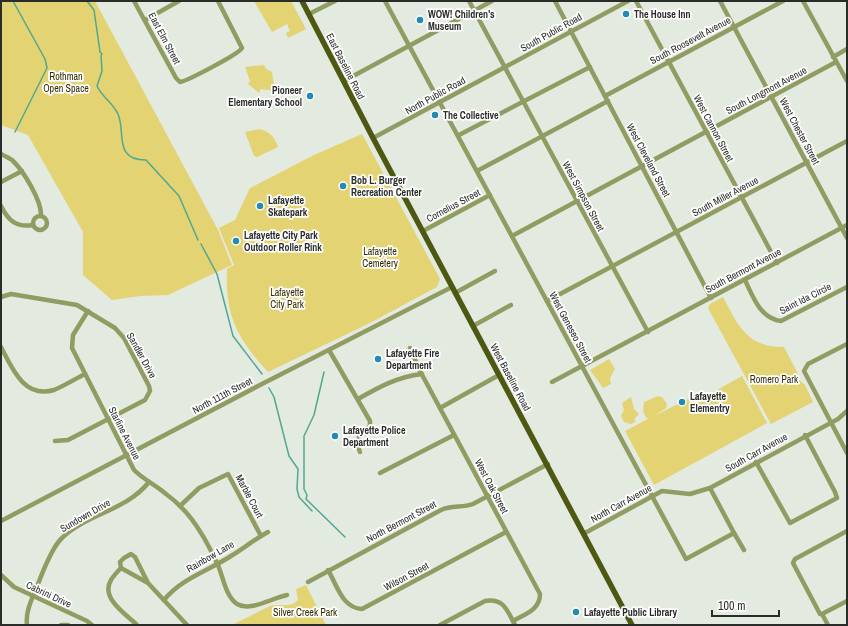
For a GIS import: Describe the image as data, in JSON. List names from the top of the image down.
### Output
{
  "streets": {
    "main road": ["East Baseline Road", "West Baseline Road"],
    "street": [
      "South Public Road",
      "East Elm Street",
      "South Roosevelt Avenue",
      "South Longmont Avenue",
      "North Public Road",
      "West Cannon Street",
      "West Chester Street",
      "West Cleveland Street",
      "West Simpson Street",
      "South Miller Avenue",
      "Cornelius Street",
      "South Bermont Avenue",
      "Saint Ida Circle",
      "West Geneseo Street",
      "Sandler Drive",
      "North 111th Street",
      "Starline Avenue",
      "South Carr Avenue",
      "West Oak Street",
      "Marble Court",
      "North Carr Avenue",
      "Sundown Drive",
      "North Bermont Street",
      "Rainbow Lane",
      "Wilson Street",
      "Cabrini Drive"
    ]
  },
  "crossings": [
    ["South Public Road", "North Public Road"],
    ["South Public Road", "West Cleveland Street"],
    ["South Public Road", "West Simpson Street"],
    ["South Roosevelt Avenue", "West Cannon Street"],
    ["South Roosevelt Avenue", "West Chester Street"],
    ["South Roosevelt Avenue", "West Cleveland Street"],
    ["South Roosevelt Avenue", "West Simpson Street"],
    ["South Roosevelt Avenue", "West Geneseo Street"],
    ["East Baseline Road", "North Public Road"],
    ["East Baseline Road", "West Baseline Road"],
    ["South Longmont Avenue", "West Cannon Street"],
    ["South Longmont Avenue", "West Chester Street"],
    ["South Longmont Avenue", "West Cleveland Street"],
    ["South Longmont Avenue", "West Simpson Street"],
    ["South Longmont Avenue", "West Geneseo Street"],
    ["North Public Road", "West Simpson Street"],
    ["North Public Road", "West Geneseo Street"],
    ["North Public Road", "West Baseline Road"],
    ["West Cannon Street", "South Miller Avenue"],
    ["West Cannon Street", "South Bermont Avenue"],
    ["West Chester Street", "South Miller Avenue"],
    ["West Chester Street", "South Bermont Avenue"],
    ["West Cleveland Street", "South Miller Avenue"],
    ["West Cleveland Street", "South Bermont Avenue"],
    ["West Simpson Street", "South Miller Avenue"],
    ["West Simpson Street", "South Bermont Avenue"],
    ["South Miller Avenue", "West Geneseo Street"],
    ["Cornelius Street", "West Geneseo Street"],
    ["Cornelius Street", "West Baseline Road"],
    ["South Bermont Avenue", "Saint Ida Circle"],
    ["South Bermont Avenue", "West Geneseo Street"],
    ["West Geneseo Street", "North Carr Avenue"],
    ["Sandler Drive", "Starline Avenue"],
    ["West Baseline Road", "North 111th Street"],
    ["West Baseline Road", "North Carr Avenue"],
    ["West Baseline Road", "North Bermont Street"],
    ["North 111th Street", "Starline Avenue"],
    ["Starline Avenue", "Marble Court"],
    ["Starline Avenue", "Sundown Drive"],
    ["Starline Avenue", "Rainbow Lane"],
    ["South Carr Avenue", "North Carr Avenue"],
    ["West Oak Street", "North Bermont Street"],
    ["West Oak Street", "Wilson Street"],
    ["Marble Court", "Rainbow Lane"],
    ["Sundown Drive", "Cabrini Drive"],
    ["North Bermont Street", "Wilson Street"]
  ],
  "parks": [
    "Rothman Open Space",
    "Lafayette Cemetery",
    "Lafayette City Park",
    "Romero Park",
    "Silver Creek Park"
  ],
  "places": [
    "The House Inn",
    "WOW! Children's Museum",
    "Pioneer Elementary School",
    "The Collective",
    "Bob L. Burger Recreation Center",
    "Lafayette Skatepark",
    "Lafayette City Park Outdoor Roller Rink",
    "Lafayette Fire Department",
    "Lafayette Elementry",
    "Lafayette Police Department",
    "Lafayette Public Library"
  ],
  "scale_bar": "100 m"
}
